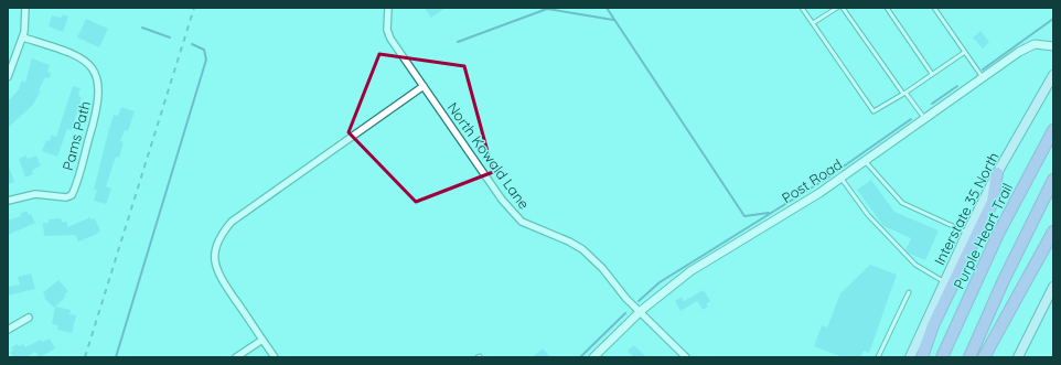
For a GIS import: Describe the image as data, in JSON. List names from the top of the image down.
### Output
{
  "streets": {
    "highway": ["Purple Heart Trail"],
    "main road": ["Interstate 35 North"],
    "street": ["Pams Path", "North Kowald Lane", "Post Road"]
  },
  "crossings": [
    ["North Kowald Lane", "Post Road"]
  ]
}
